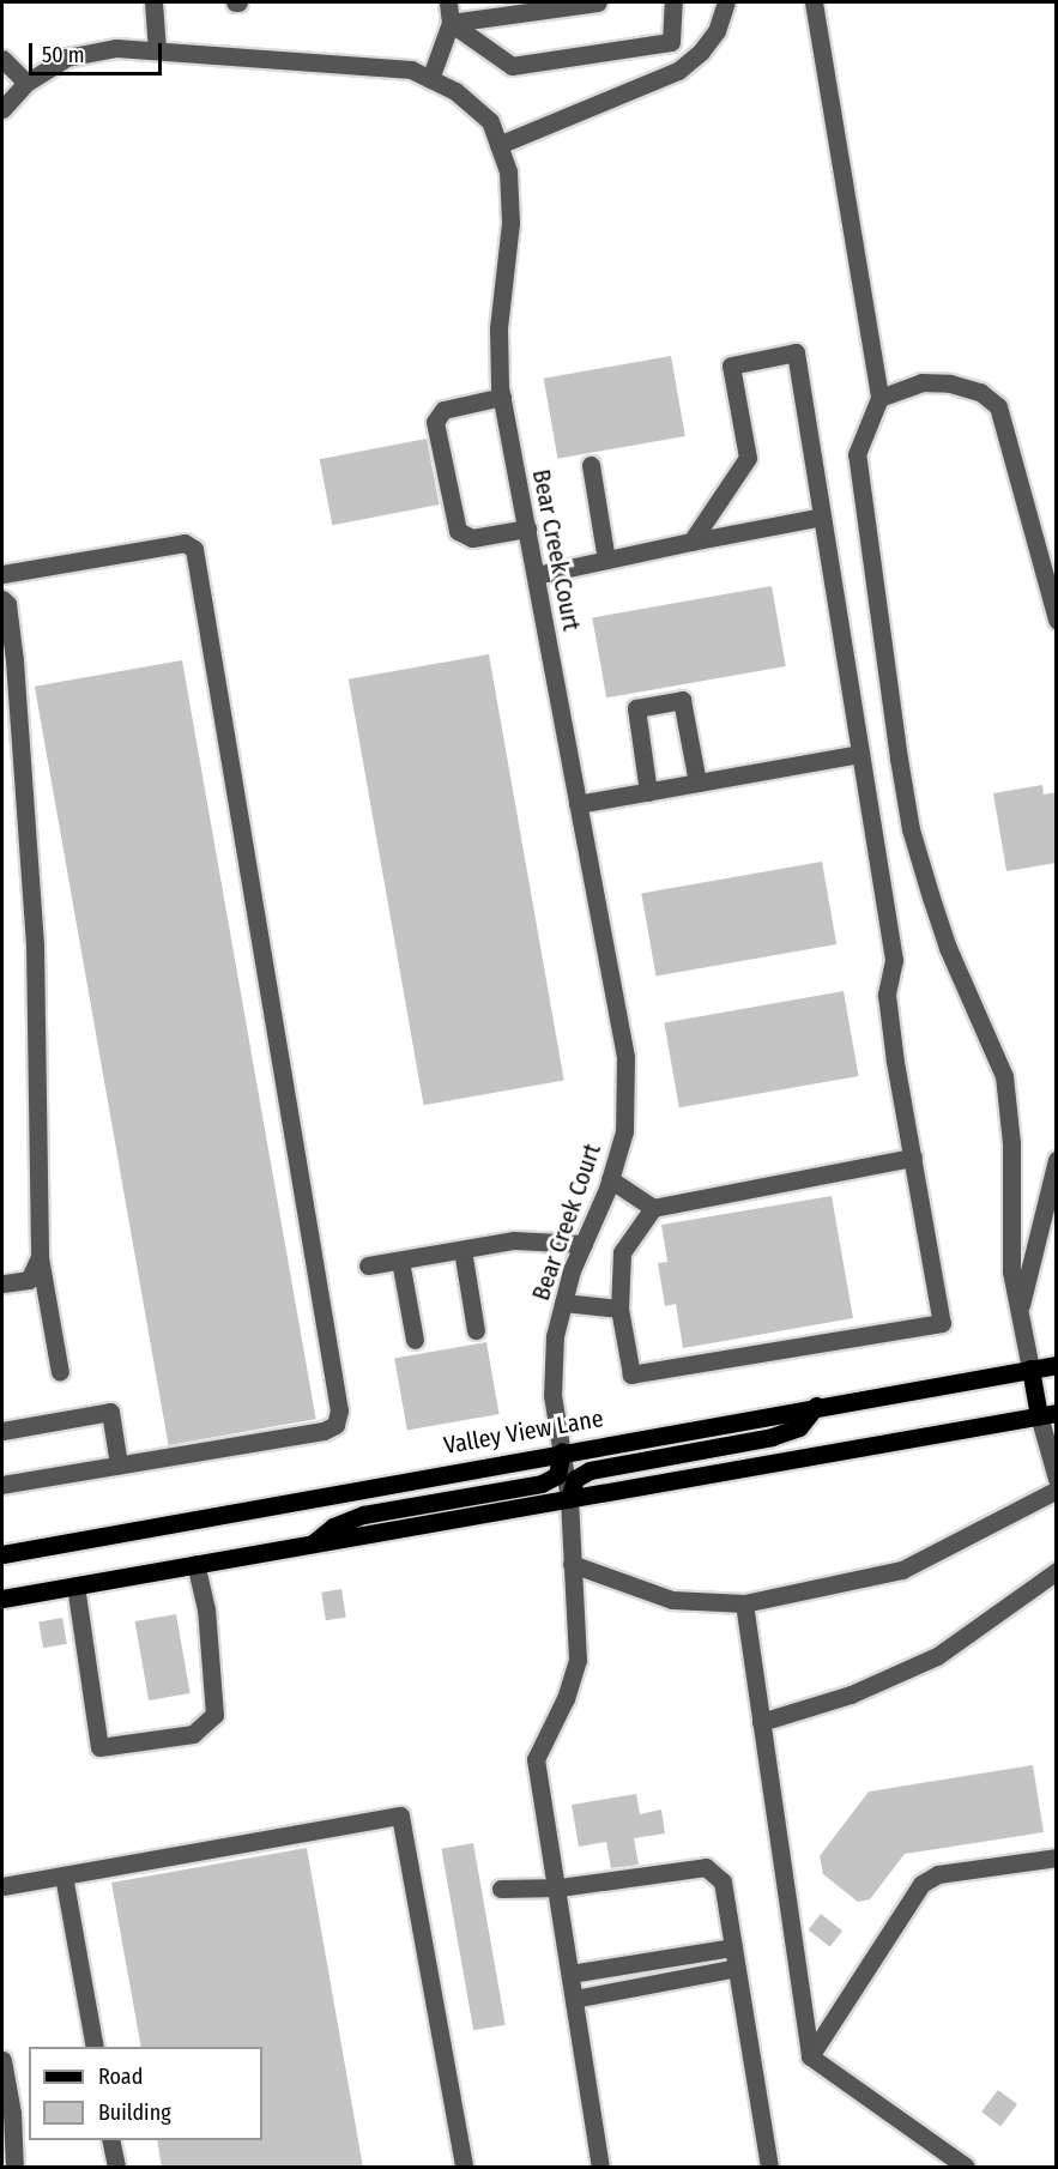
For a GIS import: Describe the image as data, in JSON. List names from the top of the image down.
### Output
{
  "streets": {
    "main road": ["Valley View Lane"],
    "street": ["Bear Creek Court"]
  },
  "crossings": [
    ["Bear Creek Court", "Valley View Lane"]
  ],
  "legend": ["Road", "Building"],
  "scale_bar": "50 m"
}
